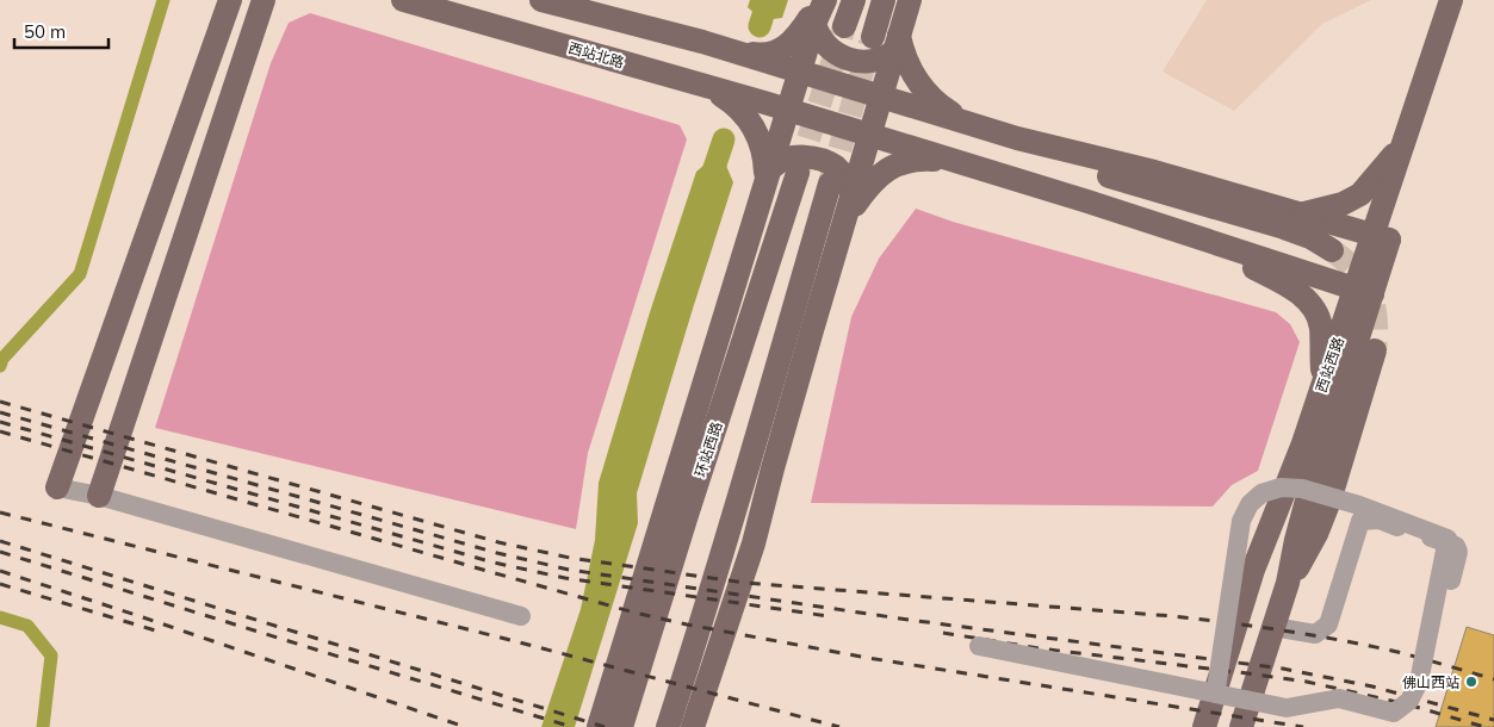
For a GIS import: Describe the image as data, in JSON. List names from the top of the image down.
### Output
{
  "streets": {
    "main road": ["西站北路", "西站西路", "环站西路"]
  },
  "places": ["佛山西站"],
  "scale_bar": "50 m"
}
